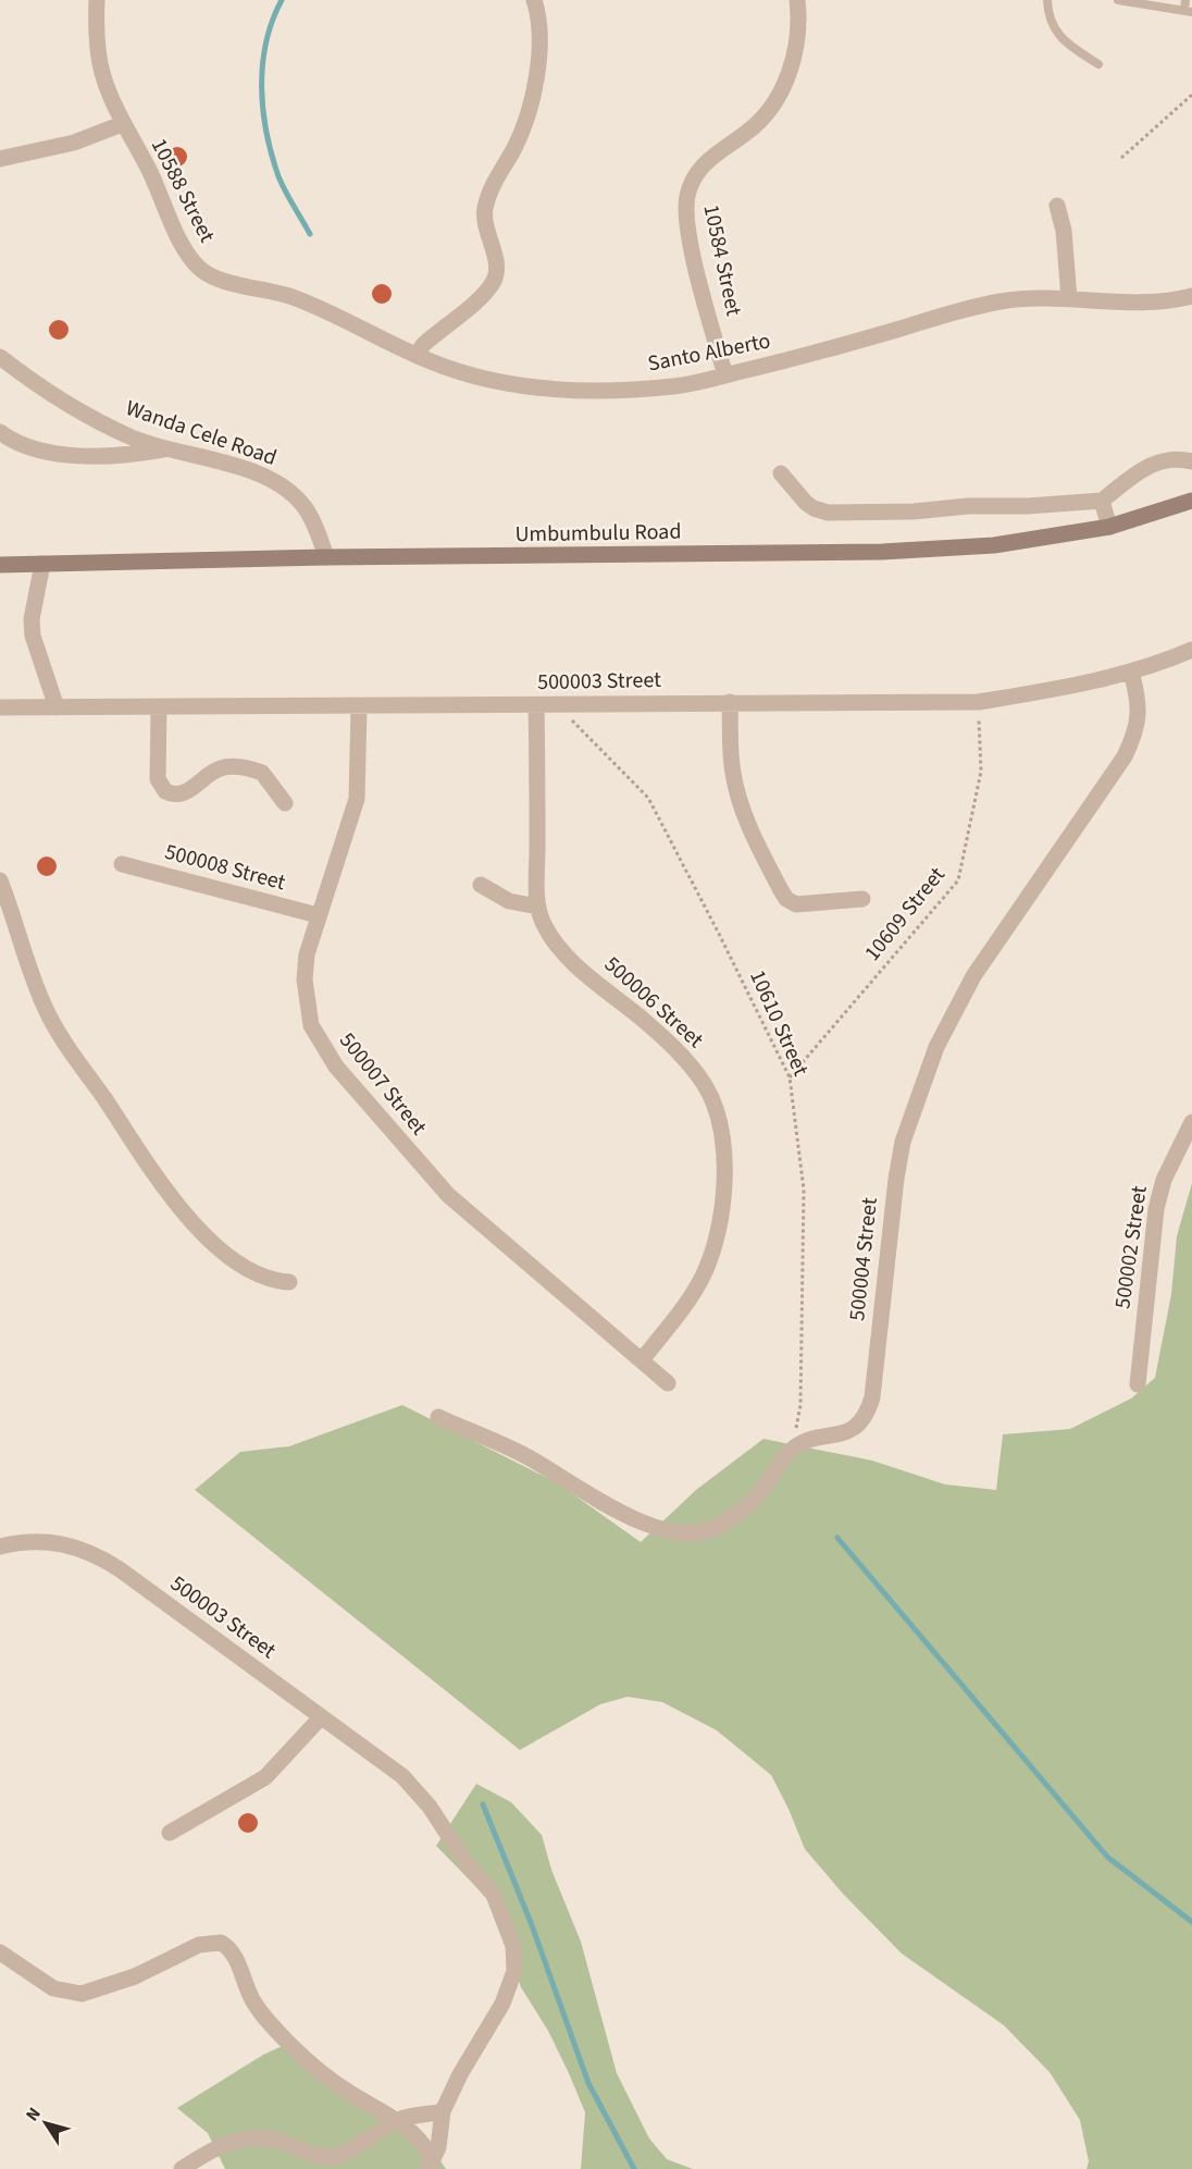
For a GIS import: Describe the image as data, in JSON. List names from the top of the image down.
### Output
{
  "streets": {
    "main road": ["Umbumbulu Road"],
    "street": [
      "10588 Street",
      "10584 Street",
      "Santo Alberto",
      "Wanda Cele Road",
      "500003 Street",
      "500008 Street",
      "500006 Street",
      "500007 Street",
      "500002 Street",
      "500004 Street"
    ],
    "path": ["10609 Street", "10610 Street"]
  },
  "crossings": [
    ["10588 Street", "Santo Alberto"],
    ["10584 Street", "Santo Alberto"],
    ["Wanda Cele Road", "Umbumbulu Road"],
    ["500003 Street", "10609 Street"],
    ["500003 Street", "500006 Street"],
    ["500003 Street", "10610 Street"],
    ["500003 Street", "500007 Street"],
    ["500003 Street", "500004 Street"],
    ["500008 Street", "500007 Street"],
    ["10609 Street", "10610 Street"],
    ["500006 Street", "500007 Street"],
    ["10610 Street", "500004 Street"]
  ],
  "north": "top left"
}
